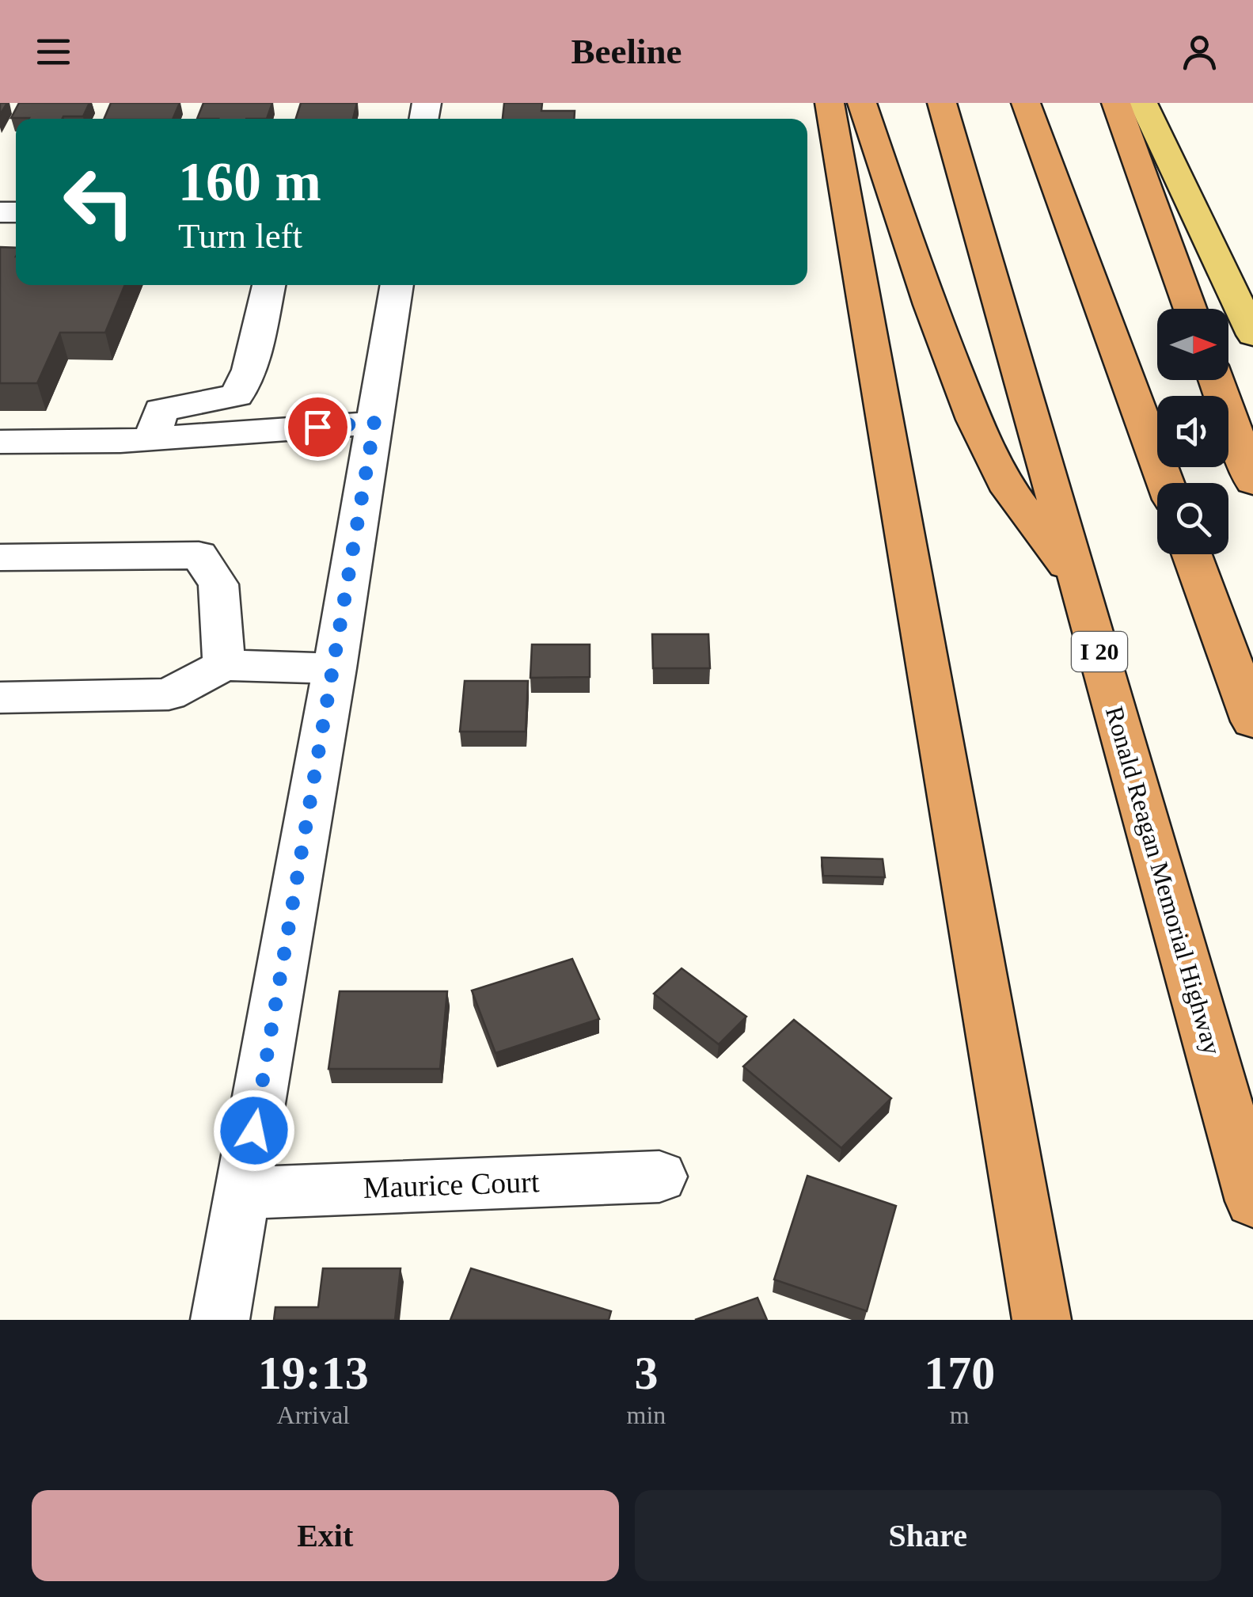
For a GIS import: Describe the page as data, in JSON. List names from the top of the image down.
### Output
{
  "streets": {
    "highway": ["I 20", "Ronald Reagan Memorial Highway"],
    "street": ["Maurice Court"]
  },
  "north": "right",
  "page": {
    "header": "Beeline",
    "turn": ["160 m", "Turn left"],
    "eta": [
      "19:13",
      "Arrival",
      "3",
      "min",
      "170",
      "m"
    ],
    "buttons": ["Exit", "Share"]
  }
}
